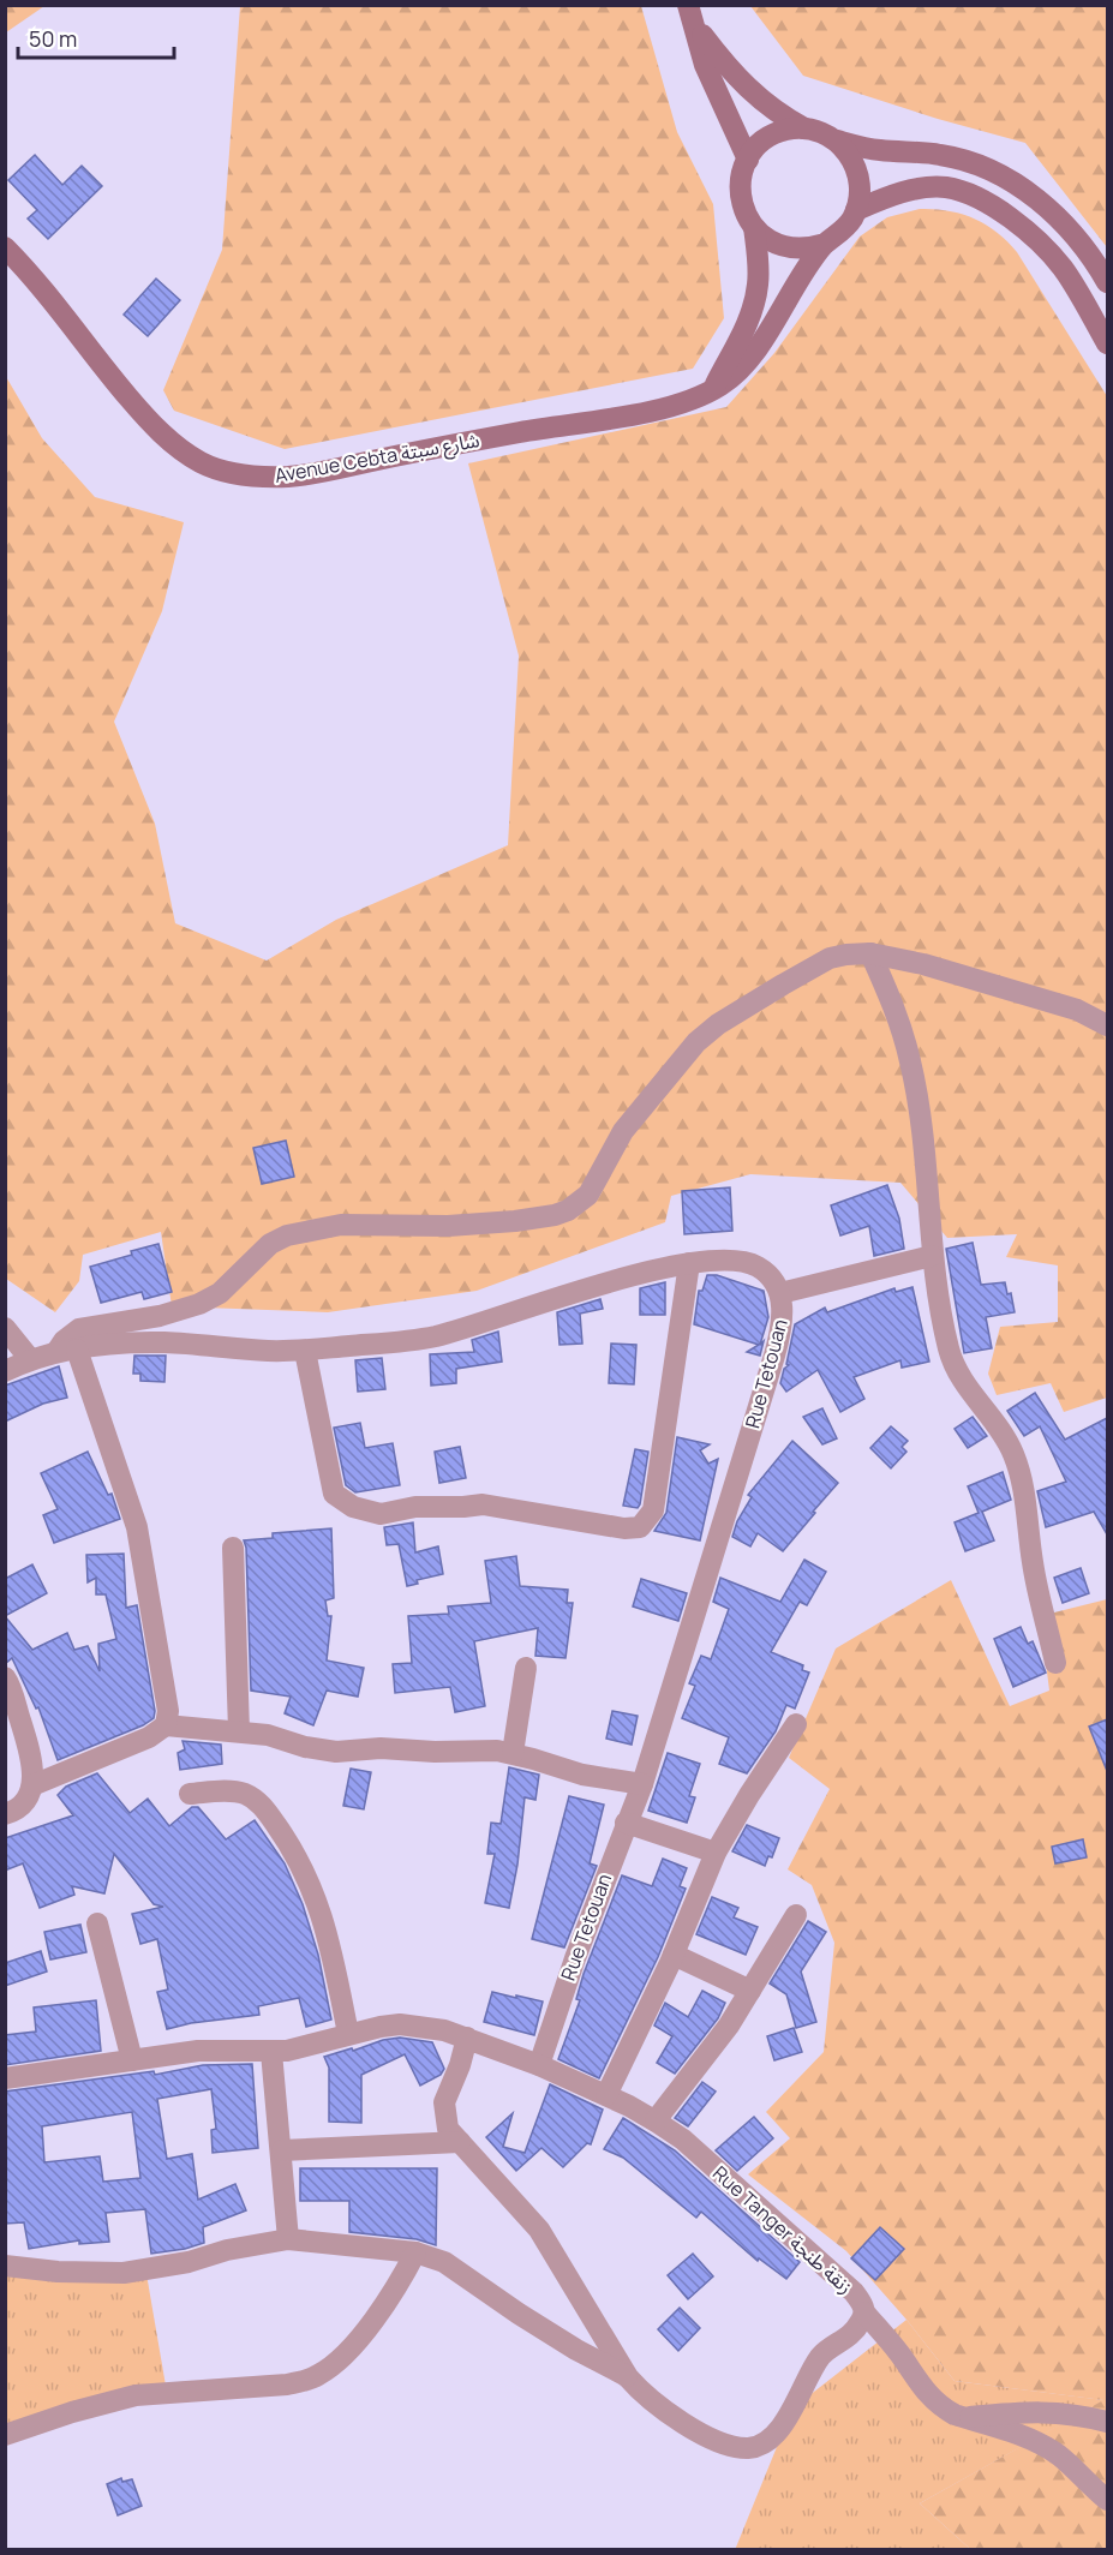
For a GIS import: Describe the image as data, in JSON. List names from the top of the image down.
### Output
{
  "streets": {
    "main road": ["Avenue Cebta شارع سبتة"],
    "street": ["Rue Tetouan", "Rue Tanger زنقة طنجة"]
  },
  "crossings": [
    ["Rue Tetouan", "Rue Tanger زنقة طنجة"]
  ],
  "scale_bar": "50 m"
}
